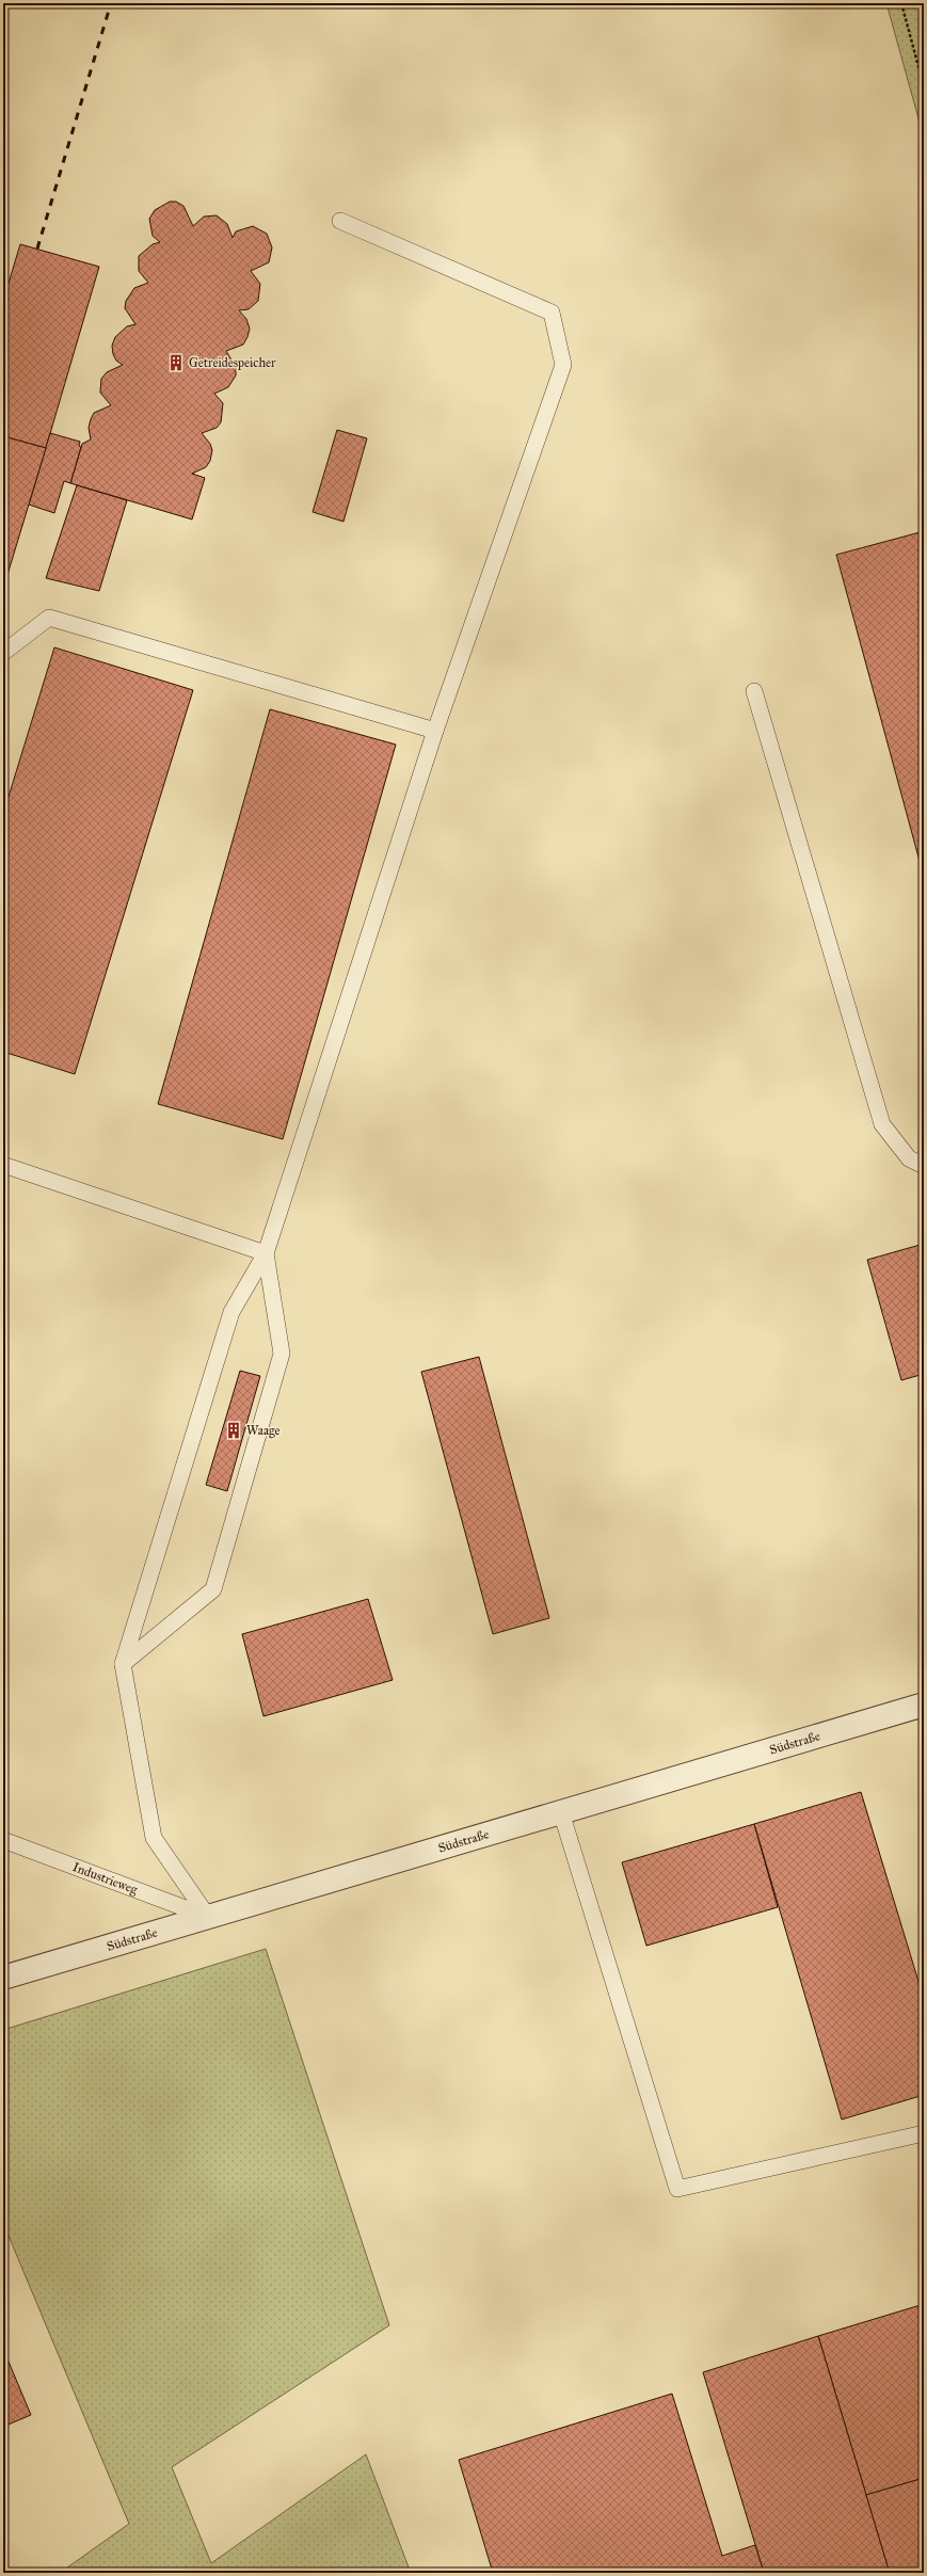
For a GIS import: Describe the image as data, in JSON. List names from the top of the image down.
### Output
{
  "streets": {
    "street": ["Südstraße"],
    "lane": ["Industrieweg"]
  },
  "crossings": [
    ["Südstraße", "Industrieweg"]
  ],
  "places": {
    "building": ["Getreidespeicher", "Waage"]
  }
}
